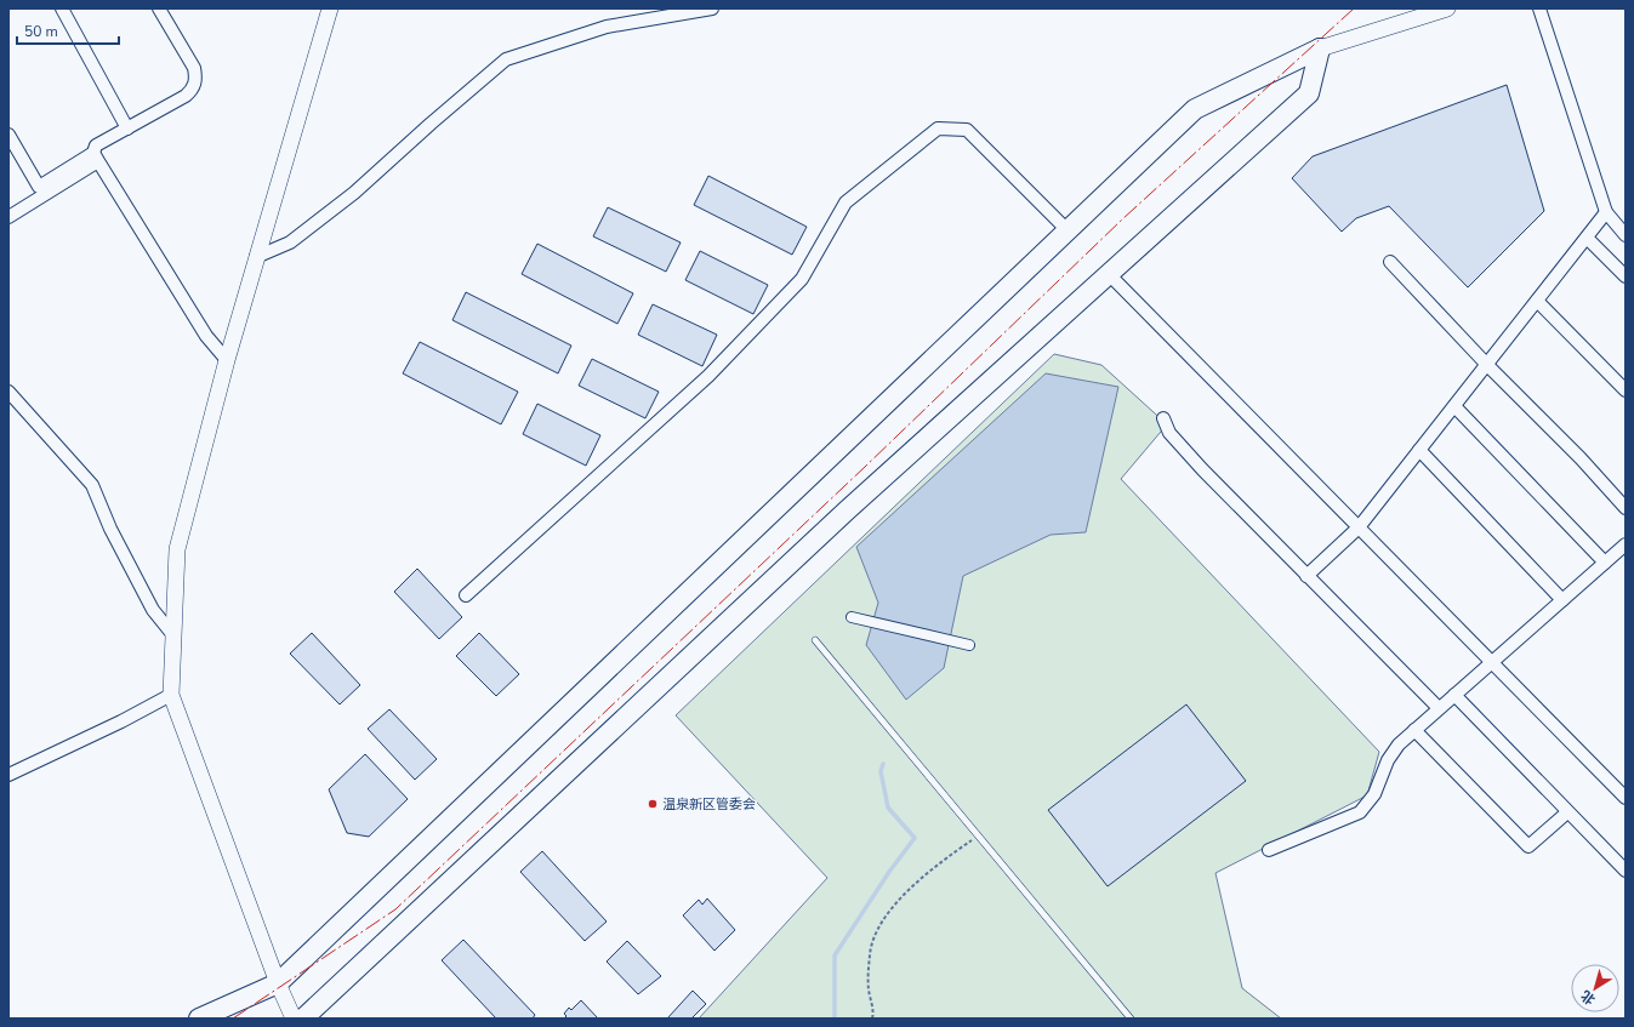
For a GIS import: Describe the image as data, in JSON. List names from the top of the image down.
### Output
{
  "places": ["温泉新区管委会"],
  "scale_bar": "50 m",
  "north": "bottom left"
}
